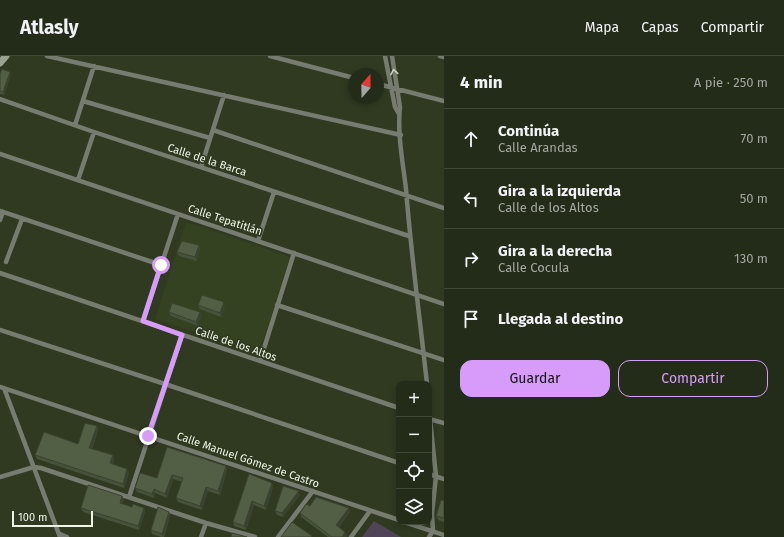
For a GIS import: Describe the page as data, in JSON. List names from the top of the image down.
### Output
{
  "streets": {
    "street": [
      "Calle de la Barca",
      "Calle Tepatitlán",
      "Calle de los Altos",
      "Calle Manuel Gómez de Castro"
    ]
  },
  "scale_bar": "100 m",
  "north": "top",
  "page": {
    "header": "Atlasly",
    "nav": ["Mapa", "Capas", "Compartir"],
    "heading": ["4 min", "A pie · 250 m"],
    "list": [
      ["Continúa", "Calle Arandas", "70 m"],
      ["Gira a la izquierda", "Calle de los Altos", "50 m"],
      ["Gira a la derecha", "Calle Cocula", "130 m"],
      "Llegada al destino"
    ],
    "buttons": ["Guardar", "Compartir"],
    "map_buttons": ["+", "−"],
    "scale": "100 m"
  }
}
